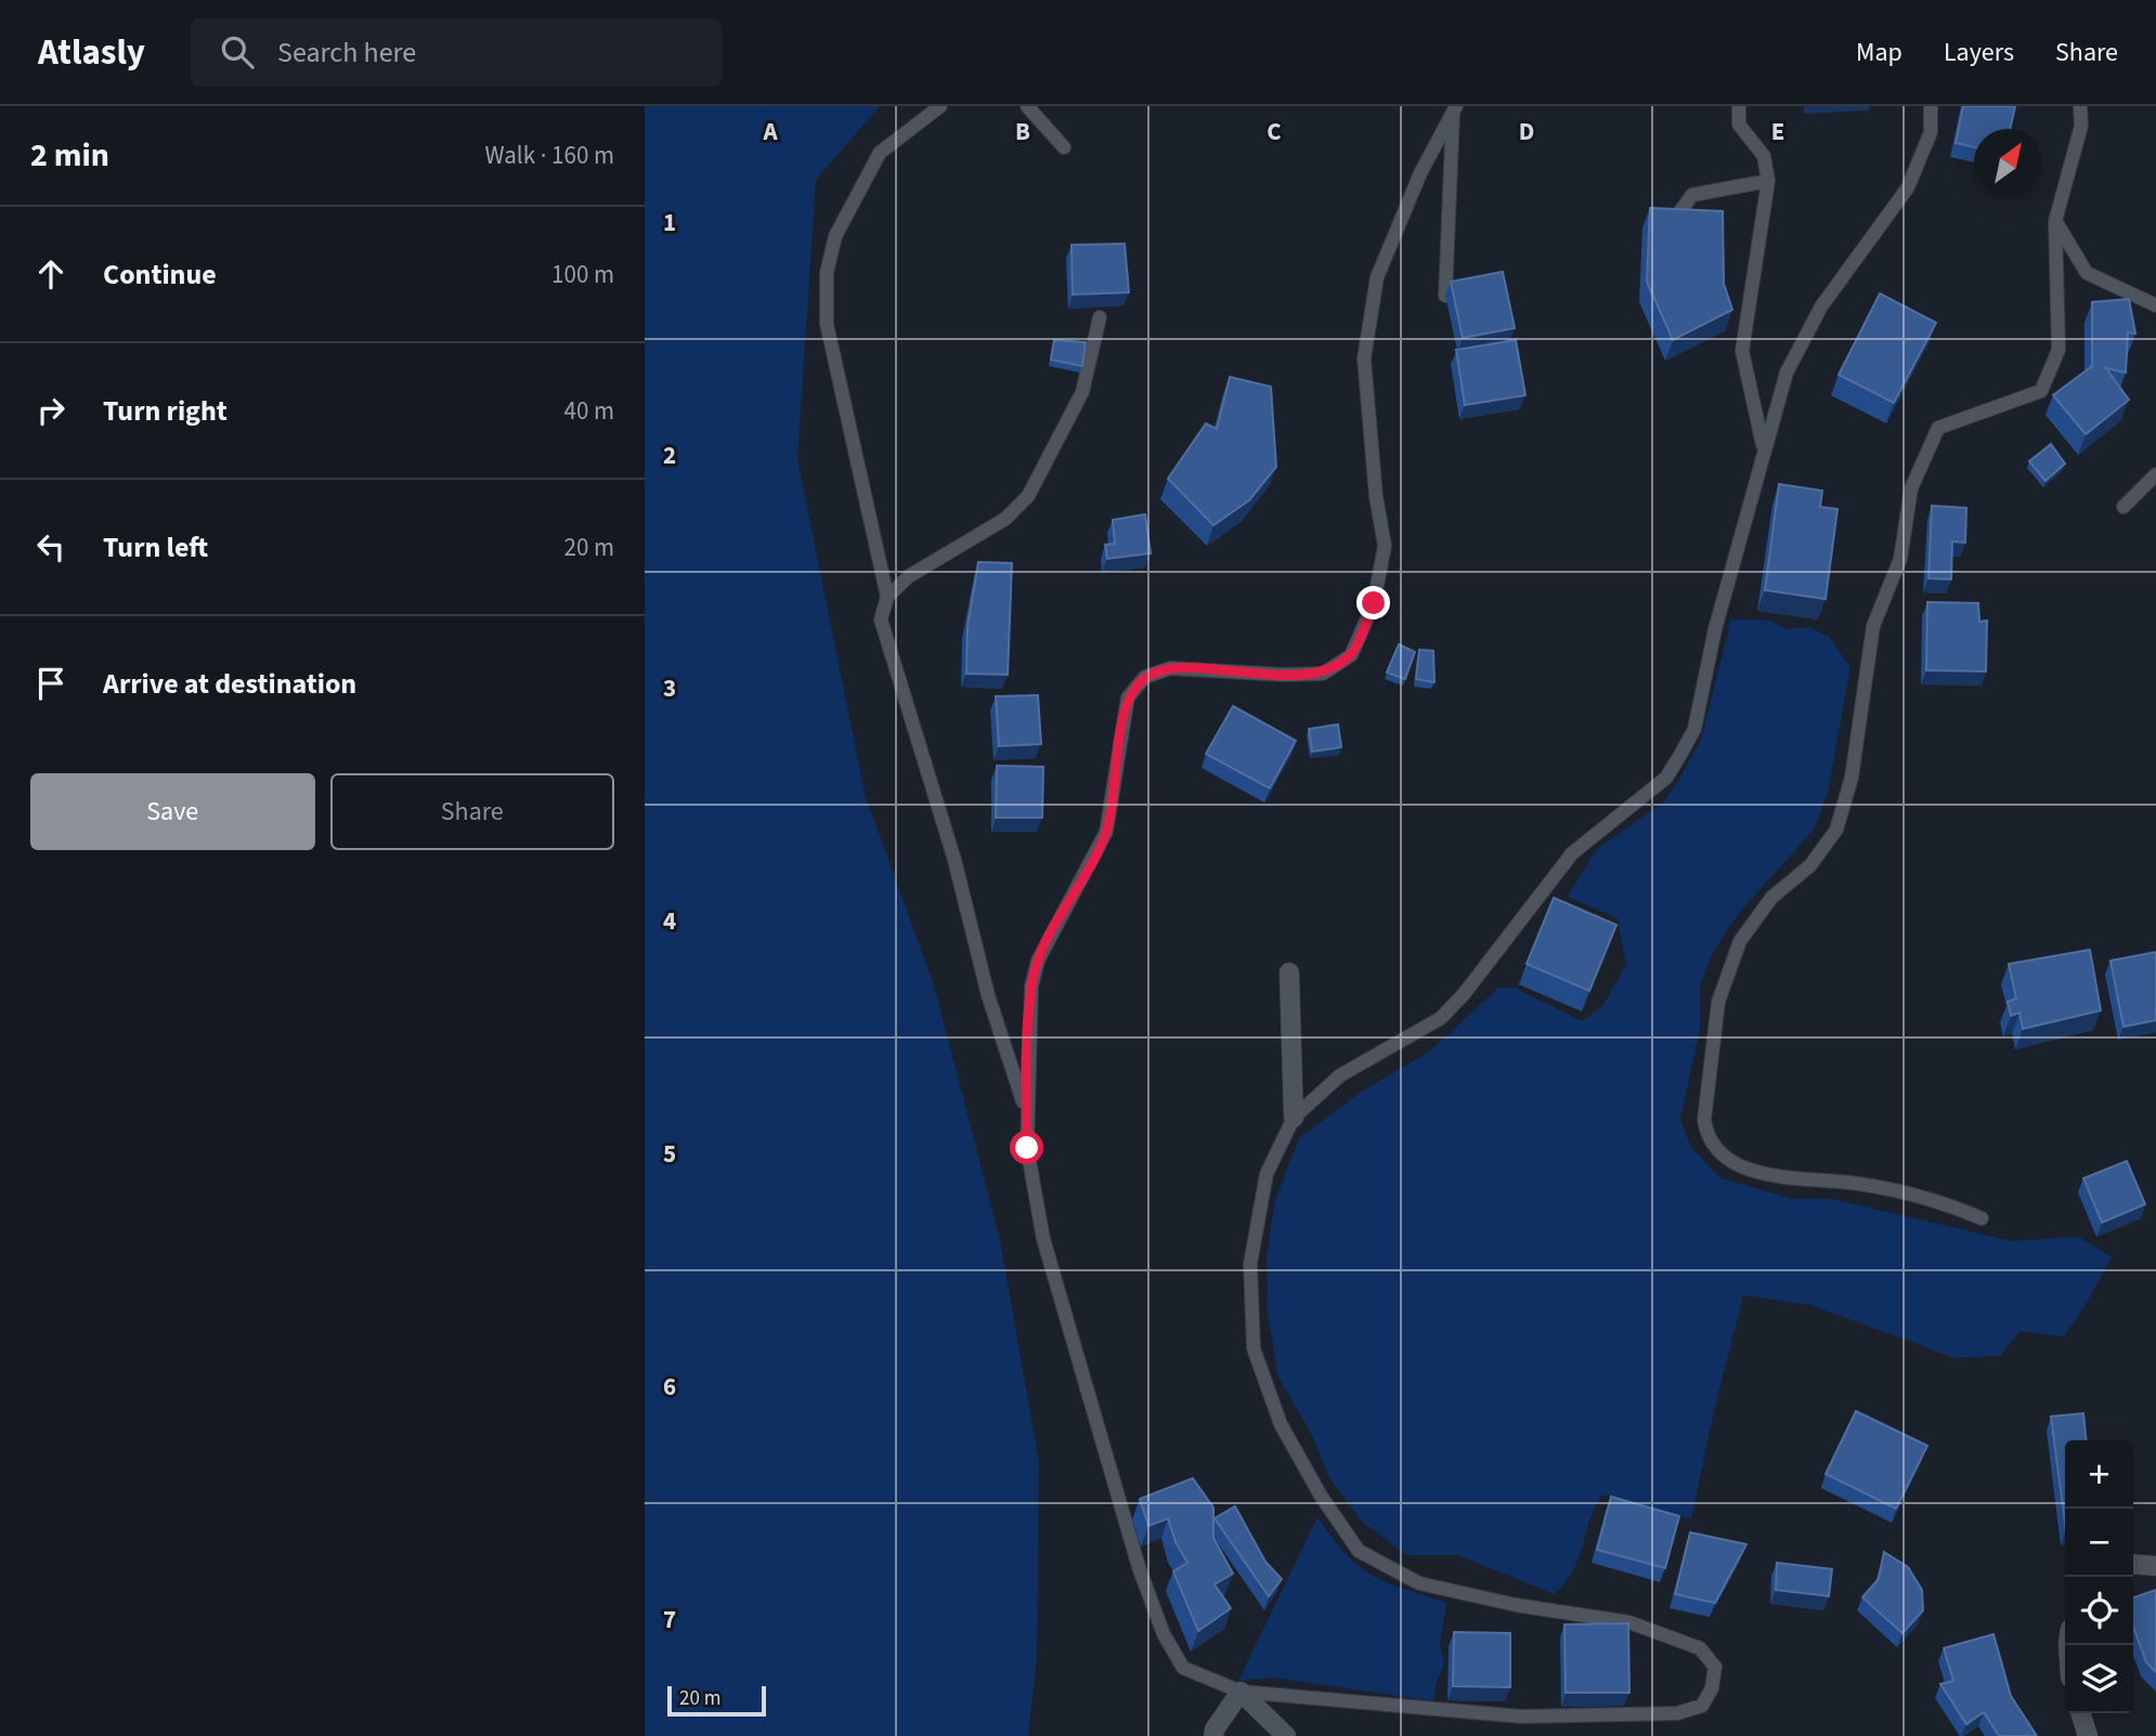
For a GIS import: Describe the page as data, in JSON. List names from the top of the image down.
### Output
{
  "scale_bar": "20 m",
  "north": "top right",
  "page": {
    "header": "Atlasly",
    "search": "Search here",
    "nav": ["Map", "Layers", "Share"],
    "heading": ["2 min", "Walk · 160 m"],
    "list": [
      ["Continue", "100 m"],
      ["Turn right", "40 m"],
      ["Turn left", "20 m"],
      "Arrive at destination"
    ],
    "buttons": ["Save", "Share"],
    "map_buttons": ["+", "−"],
    "scale": "20 m"
  },
  "grid": {
    "columns": [
      "A",
      "B",
      "C",
      "D",
      "E"
    ],
    "rows": [
      "1",
      "2",
      "3",
      "4",
      "5",
      "6",
      "7"
    ]
  }
}
